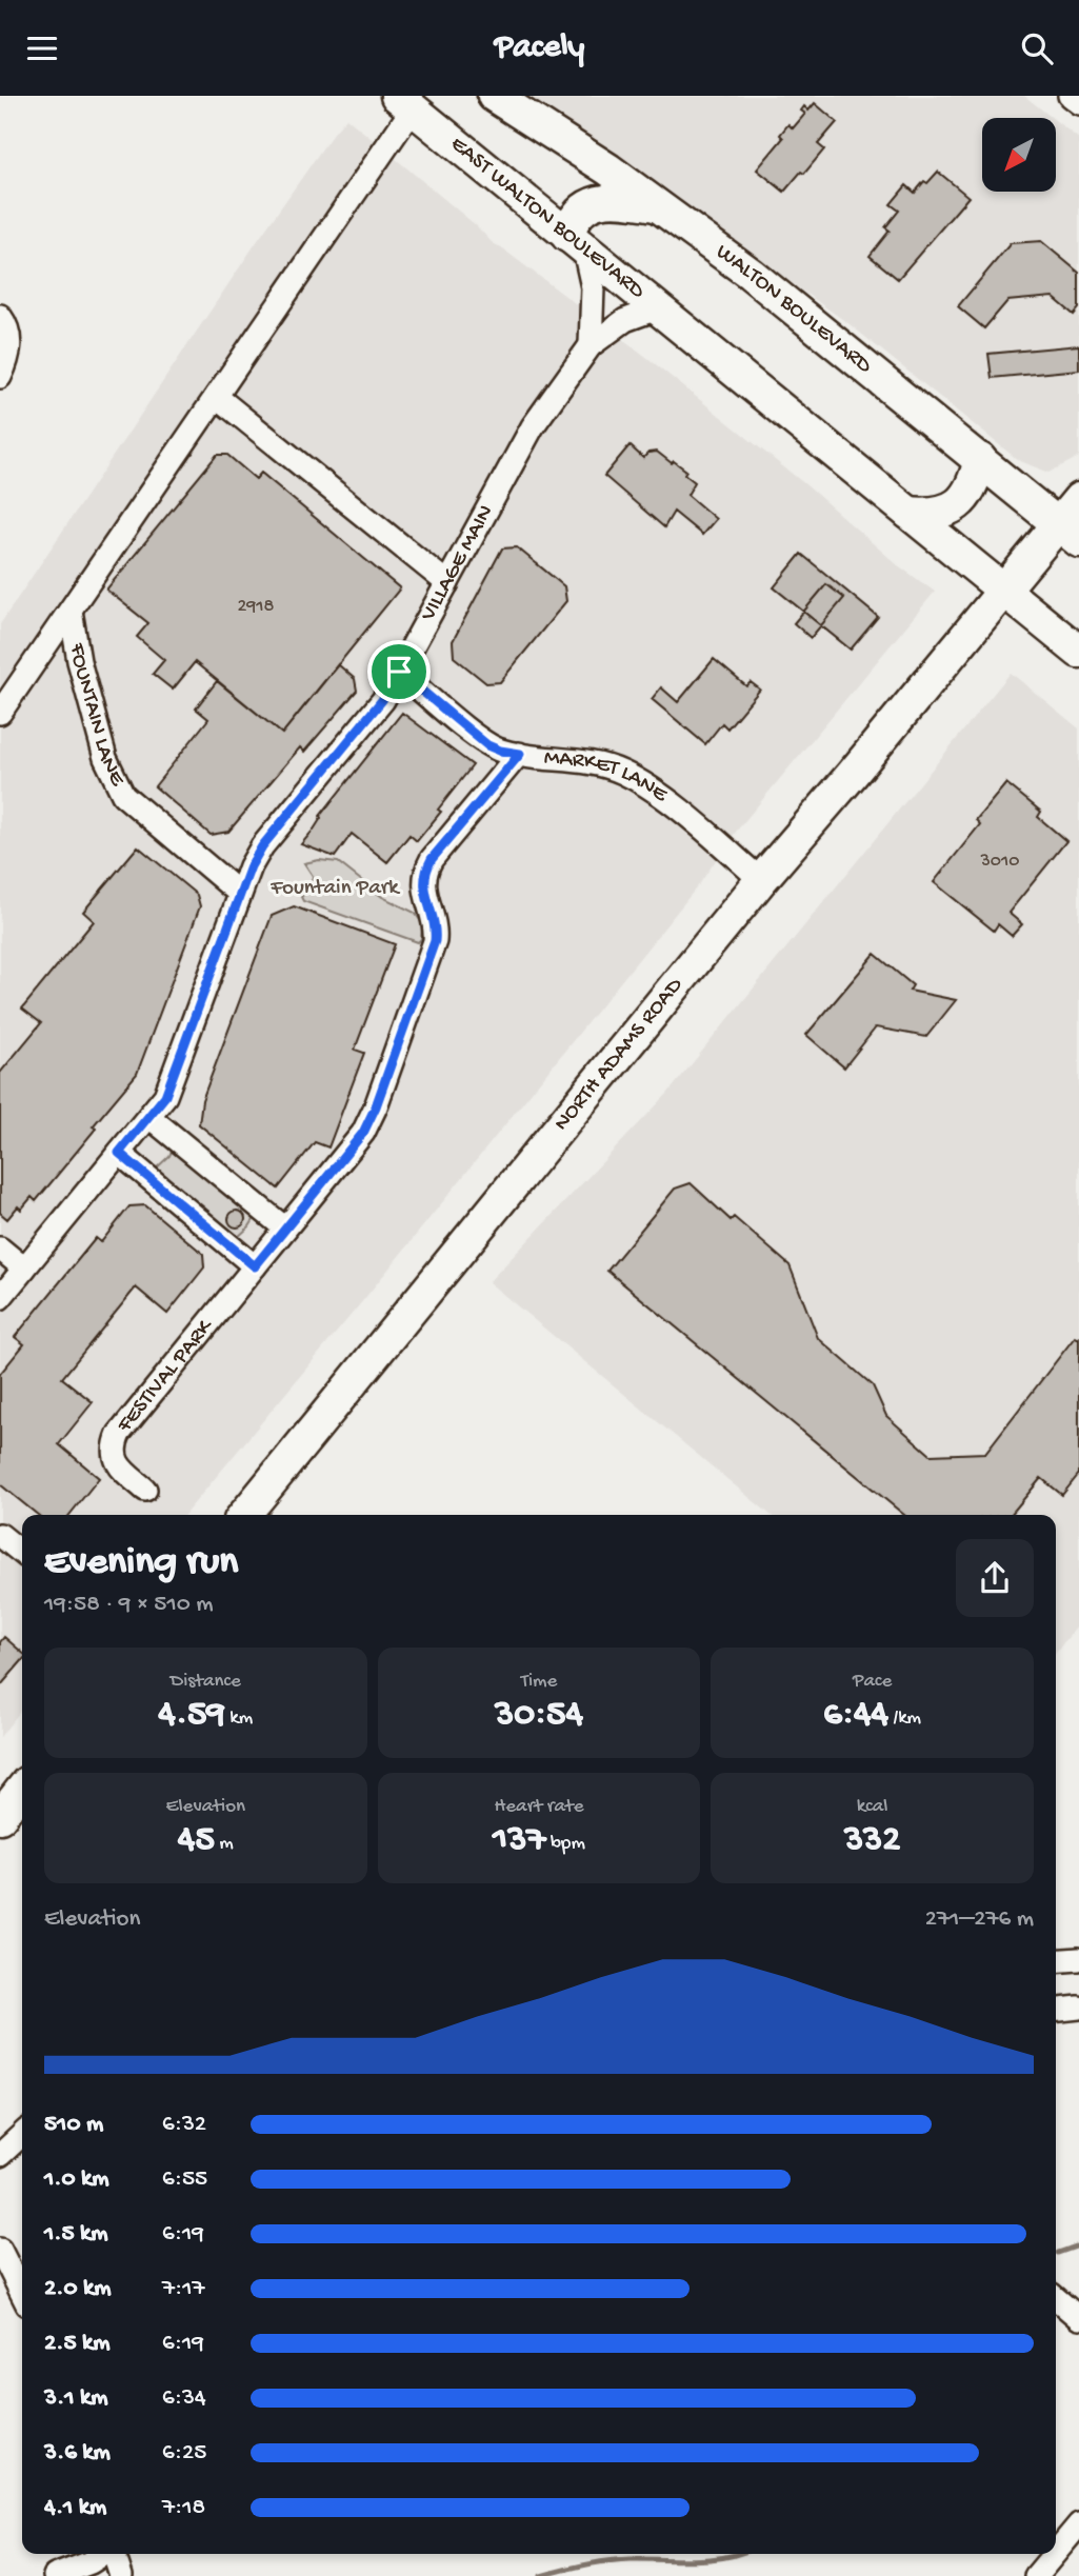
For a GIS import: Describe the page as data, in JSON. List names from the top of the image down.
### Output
{
  "streets": {
    "main road": ["EAST WALTON BOULEVARD", "WALTON BOULEVARD", "NORTH ADAMS ROAD"],
    "street": [
      "VILLAGE MAIN",
      "FOUNTAIN LANE",
      "MARKET LANE",
      "FESTIVAL PARK"
    ]
  },
  "crossings": [
    ["EAST WALTON BOULEVARD", "VILLAGE MAIN"],
    ["WALTON BOULEVARD", "NORTH ADAMS ROAD"],
    ["VILLAGE MAIN", "FOUNTAIN LANE"],
    ["VILLAGE MAIN", "MARKET LANE"],
    ["MARKET LANE", "NORTH ADAMS ROAD"],
    ["MARKET LANE", "FESTIVAL PARK"]
  ],
  "parks": ["Fountain Park"],
  "house_numbers": ["2918", "3010"],
  "north": "bottom left",
  "page": {
    "header": "Pacely",
    "heading": ["Evening run", "19:58 · 9 × 510 m"],
    "stats": [
      ["Distance", "4.59 km"],
      ["Time", "30:54"],
      ["Pace", "6:44 /km"],
      ["Elevation", "45 m"],
      ["Heart rate", "137 bpm"],
      ["kcal", "332"]
    ],
    "chart": ["Elevation", "271–276 m"],
    "list": [
      {
        "name": "510 m",
        "note": "6:32"
      },
      {
        "name": "1.0 km",
        "note": "6:55"
      },
      {
        "name": "1.5 km",
        "note": "6:19"
      },
      {
        "name": "2.0 km",
        "note": "7:17"
      },
      {
        "name": "2.5 km",
        "note": "6:19"
      },
      {
        "name": "3.1 km",
        "note": "6:34"
      },
      {
        "name": "3.6 km",
        "note": "6:25"
      },
      {
        "name": "4.1 km",
        "note": "7:18"
      }
    ]
  }
}
